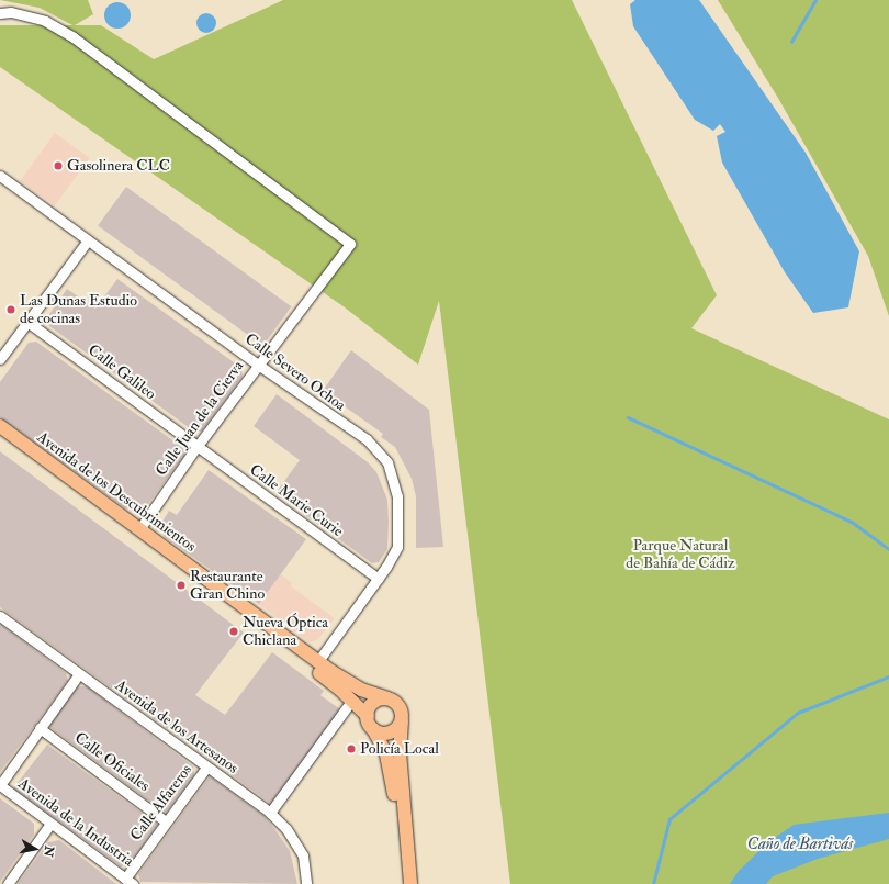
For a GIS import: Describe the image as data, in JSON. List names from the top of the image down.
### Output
{
  "streets": {
    "main road": ["Avenida de los Descubrimientos"],
    "street": [
      "Calle Galileo",
      "Calle Severo Ochoa",
      "Calle Juan de la Cierva",
      "Calle Marie Curie",
      "Avenida de los Artesanos",
      "Calle Oficiales",
      "Calle Alfareros",
      "Avenida de la Industria"
    ]
  },
  "crossings": [
    ["Calle Galileo", "Calle Juan de la Cierva"],
    ["Calle Galileo", "Calle Marie Curie"],
    ["Calle Severo Ochoa", "Calle Juan de la Cierva"],
    ["Calle Severo Ochoa", "Avenida de los Descubrimientos"],
    ["Calle Severo Ochoa", "Calle Marie Curie"],
    ["Calle Juan de la Cierva", "Avenida de los Descubrimientos"],
    ["Calle Juan de la Cierva", "Calle Marie Curie"],
    ["Avenida de los Artesanos", "Calle Alfareros"],
    ["Calle Oficiales", "Calle Alfareros"],
    ["Calle Alfareros", "Avenida de la Industria"]
  ],
  "water": ["Caño de Bartivás"],
  "parks": ["Parque Natural de Bahía de Cádiz"],
  "places": [
    "Gasolinera CLC",
    "Las Dunas Estudio de cocinas",
    "Restaurante Gran Chino",
    "Nueva Óptica Chiclana",
    "Policía Local"
  ],
  "north": "right"
}
